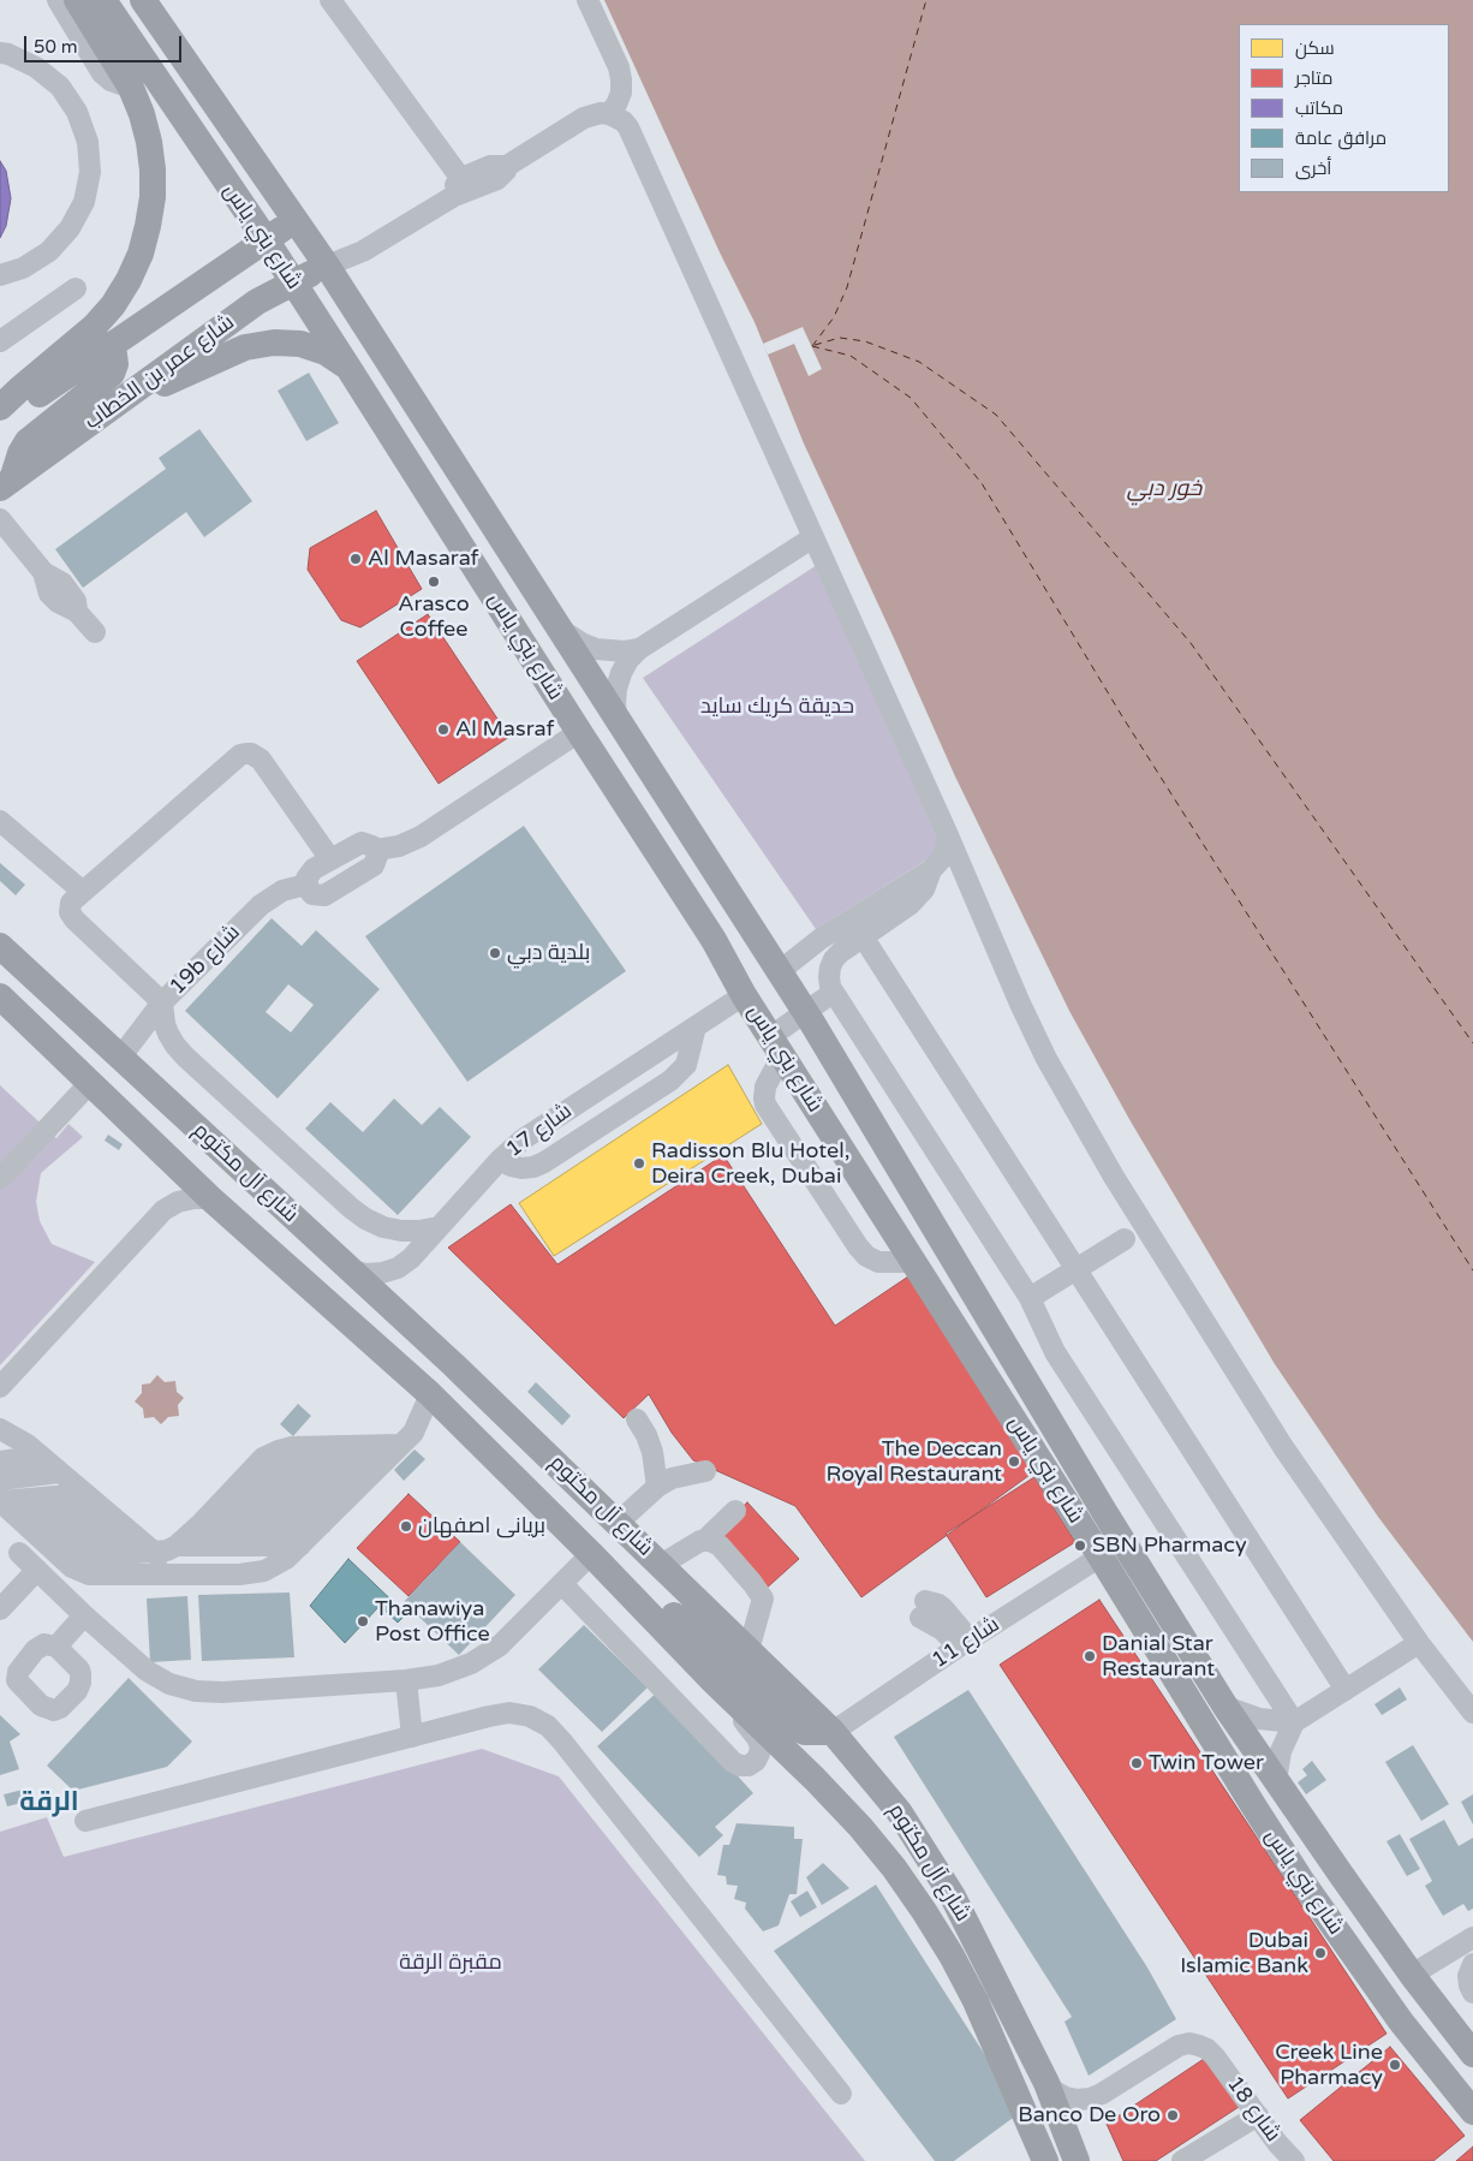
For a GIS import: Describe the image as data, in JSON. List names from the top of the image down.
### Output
{
  "streets": {
    "main road": ["شارع بني ياس", "شارع عمر بن الخطاب", "شارع آل مكتوم"],
    "street": [
      "19b شارع",
      "شارع 17",
      "شارع 11",
      "شارع 18"
    ]
  },
  "crossings": [
    ["شارع بني ياس", "شارع عمر بن الخطاب"],
    ["شارع بني ياس", "شارع 17"],
    ["شارع بني ياس", "شارع 11"],
    ["19b شارع", "شارع آل مكتوم"],
    ["شارع 17", "شارع آل مكتوم"],
    ["شارع آل مكتوم", "شارع 11"],
    ["شارع آل مكتوم", "شارع 18"]
  ],
  "districts": ["الرقة"],
  "water": ["خور دبي"],
  "parks": ["حديقة كريك سايد", "مقبرة الرقة"],
  "places": [
    "Al Masaraf",
    "Arasco Coffee",
    "Al Masraf",
    "بلدية دبي",
    "Radisson Blu Hotel, Deira Creek, Dubai",
    "The Deccan Royal Restaurant",
    "بریانی اصفهان",
    "SBN Pharmacy",
    "Thanawiya Post Office",
    "Danial Star Restaurant",
    "Twin Tower",
    "Dubai Islamic Bank",
    "Creek Line Pharmacy",
    "Banco De Oro"
  ],
  "legend": [
    "سكن",
    "متاجر",
    "مكاتب",
    "مرافق عامة",
    "أخرى"
  ],
  "scale_bar": "50 m"
}
